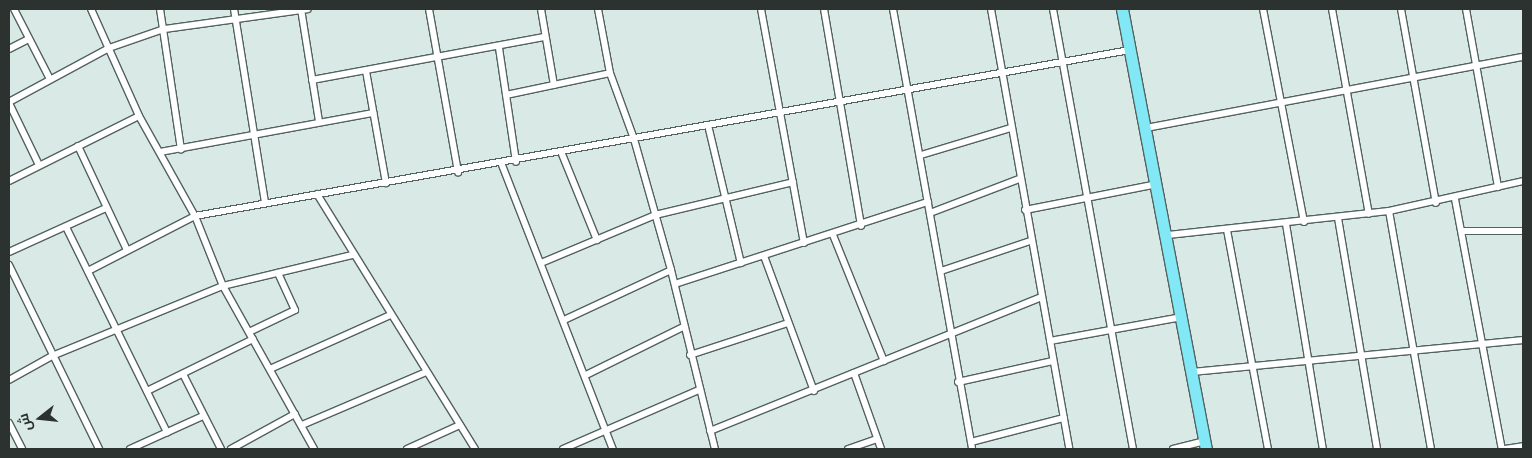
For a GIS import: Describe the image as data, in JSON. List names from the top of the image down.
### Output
{
  "north": "left"
}
